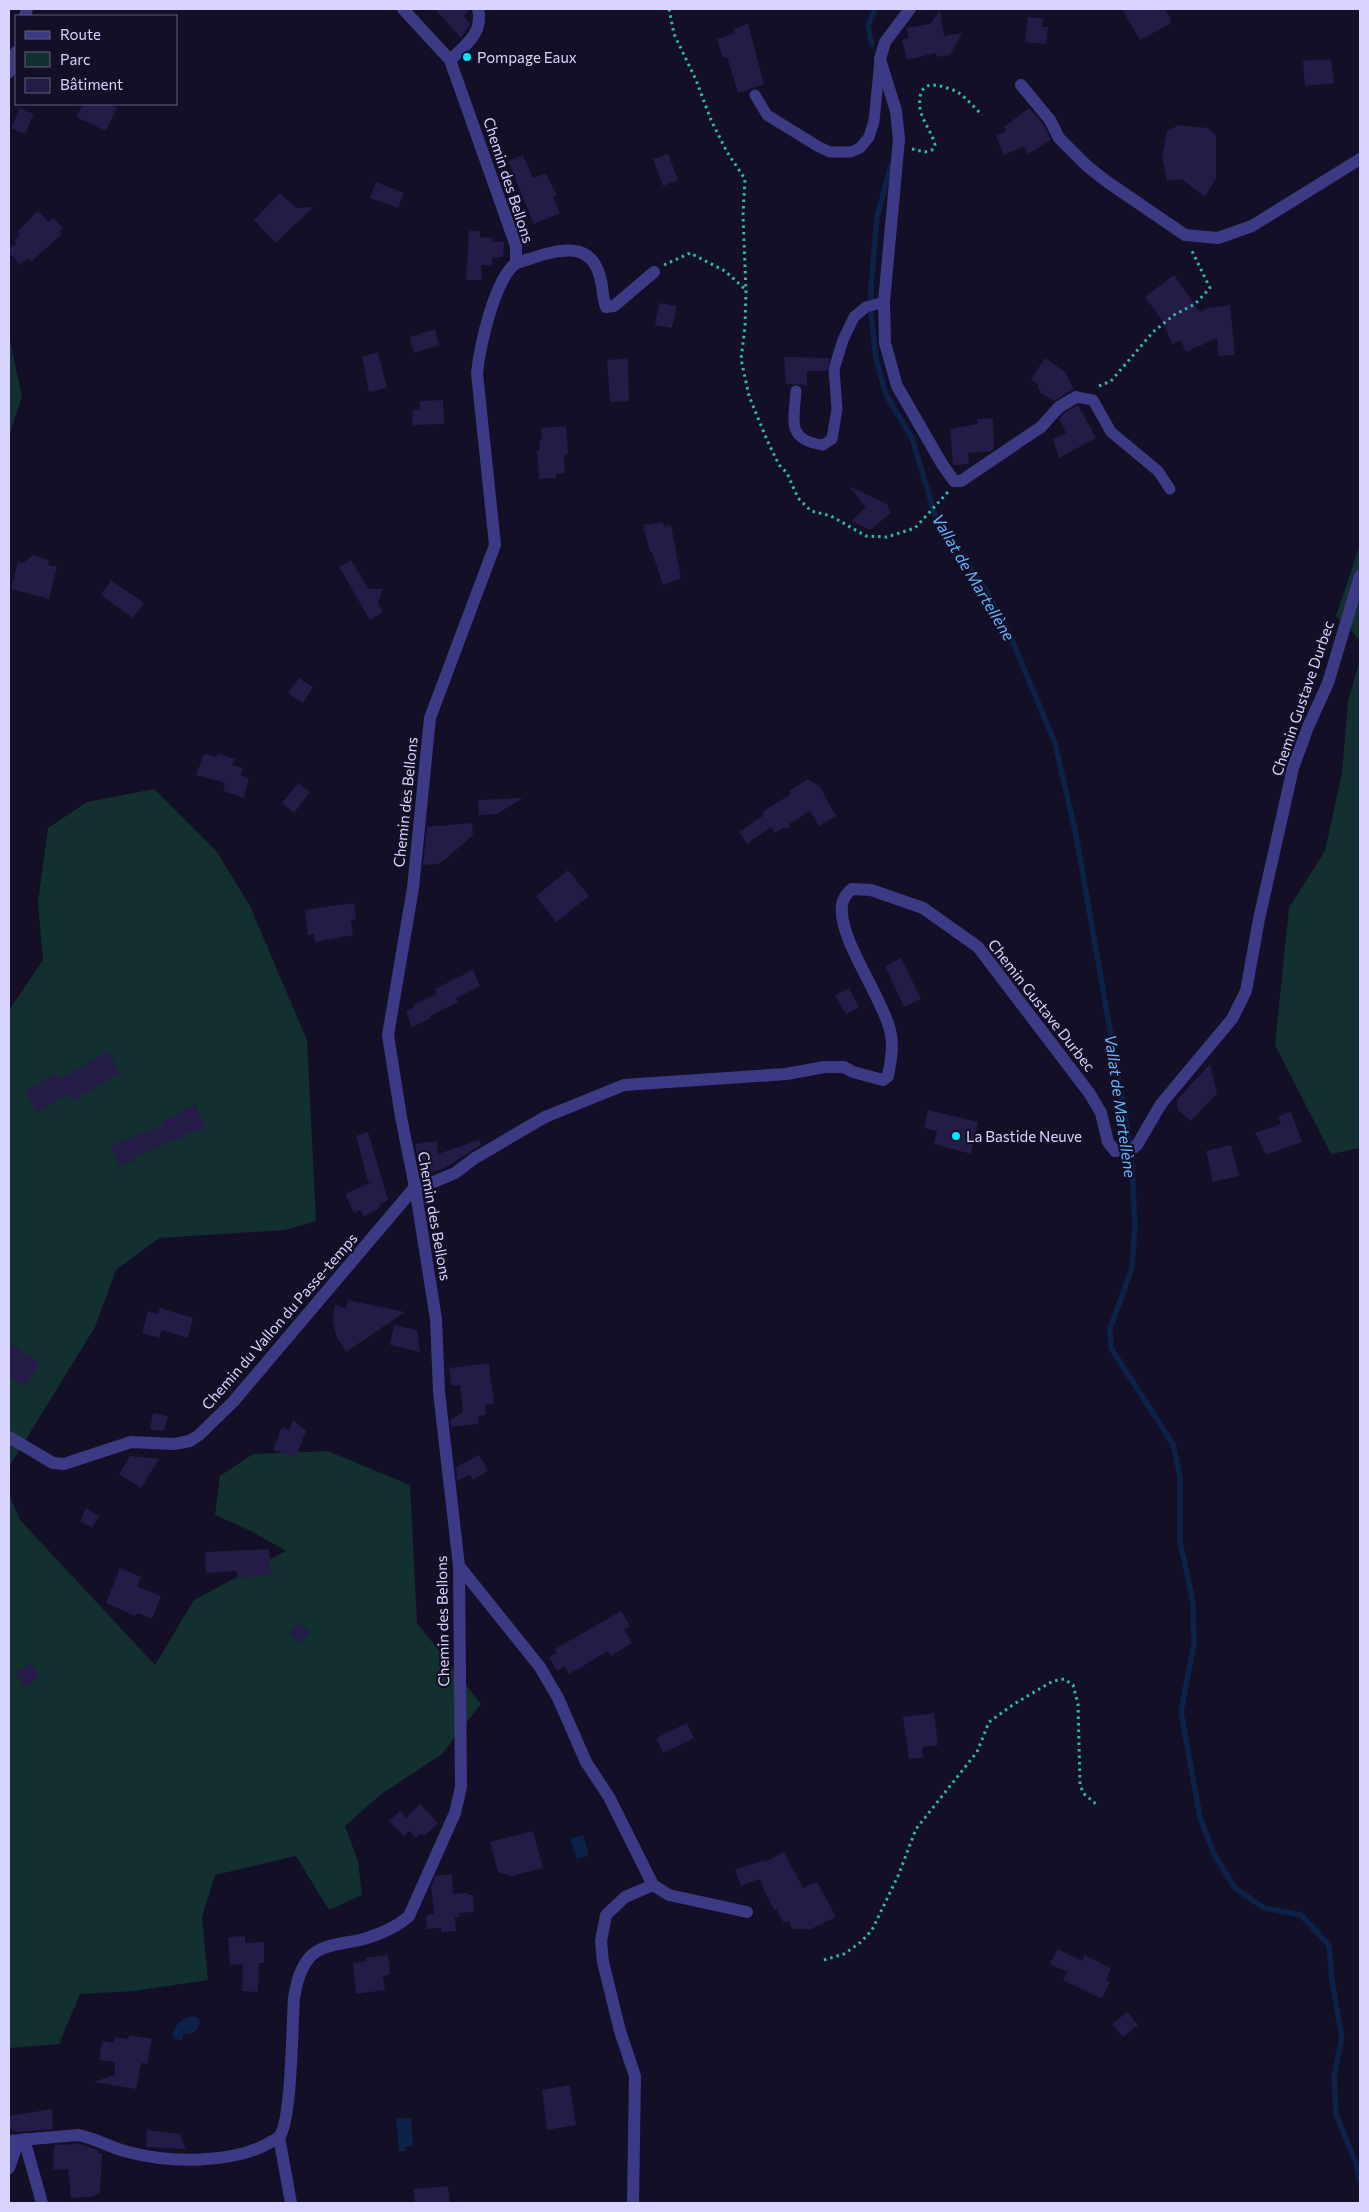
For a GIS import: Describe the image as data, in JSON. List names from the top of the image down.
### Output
{
  "streets": {
    "street": ["Chemin des Bellons", "Chemin Gustave Durbec", "Chemin du Vallon du Passe-temps"]
  },
  "crossings": [
    ["Chemin des Bellons", "Chemin Gustave Durbec"],
    ["Chemin des Bellons", "Chemin du Vallon du Passe-temps"],
    ["Chemin Gustave Durbec", "Chemin du Vallon du Passe-temps"]
  ],
  "water": ["Vallat de Martellène"],
  "places": ["Pompage Eaux", "La Bastide Neuve"],
  "legend": ["Route", "Parc", "Bâtiment"]
}
